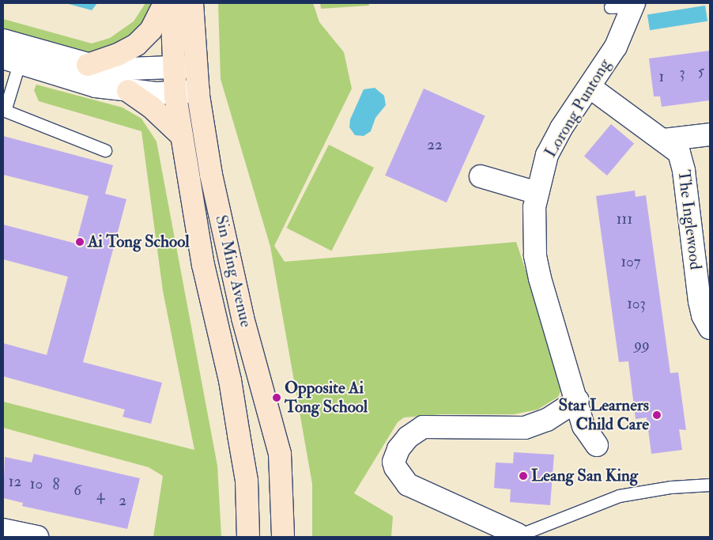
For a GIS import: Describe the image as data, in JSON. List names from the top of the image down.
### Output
{
  "streets": {
    "main road": ["Sin Ming Avenue"],
    "street": ["Lorong Puntong", "The Inglewood"]
  },
  "crossings": [
    ["Lorong Puntong", "The Inglewood"]
  ],
  "places": [
    "Ai Tong School",
    "Opposite Ai Tong School",
    "Star Learners Child Care",
    "Leang San King"
  ],
  "house_numbers": [
    "5",
    "3",
    "1",
    "22",
    "111",
    "107",
    "103",
    "99",
    "12",
    "10",
    "8",
    "6",
    "4",
    "2"
  ]
}
